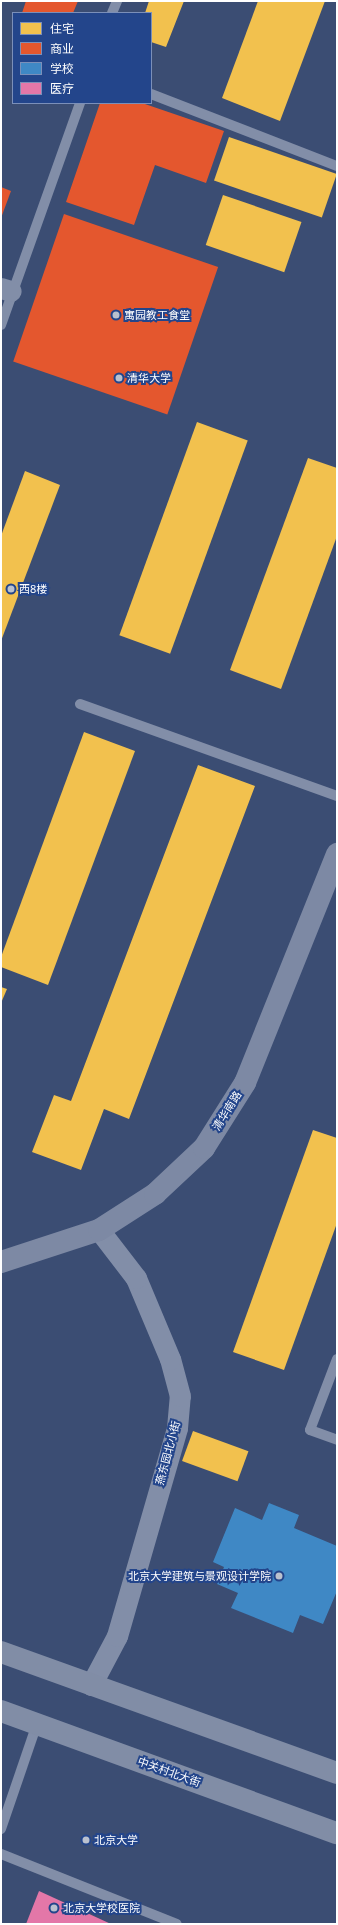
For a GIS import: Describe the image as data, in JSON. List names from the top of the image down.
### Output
{
  "streets": {
    "main road": ["中关村北大街"],
    "street": ["清华南路", "燕东园北小街"]
  },
  "crossings": [
    ["清华南路", "燕东园北小街"]
  ],
  "places": [
    "寓园教工食堂",
    "清华大学",
    "西8楼",
    "北京大学建筑与景观设计学院",
    "北京大学",
    "北京大学校医院"
  ],
  "legend": [
    "住宅",
    "商业",
    "学校",
    "医疗"
  ]
}
